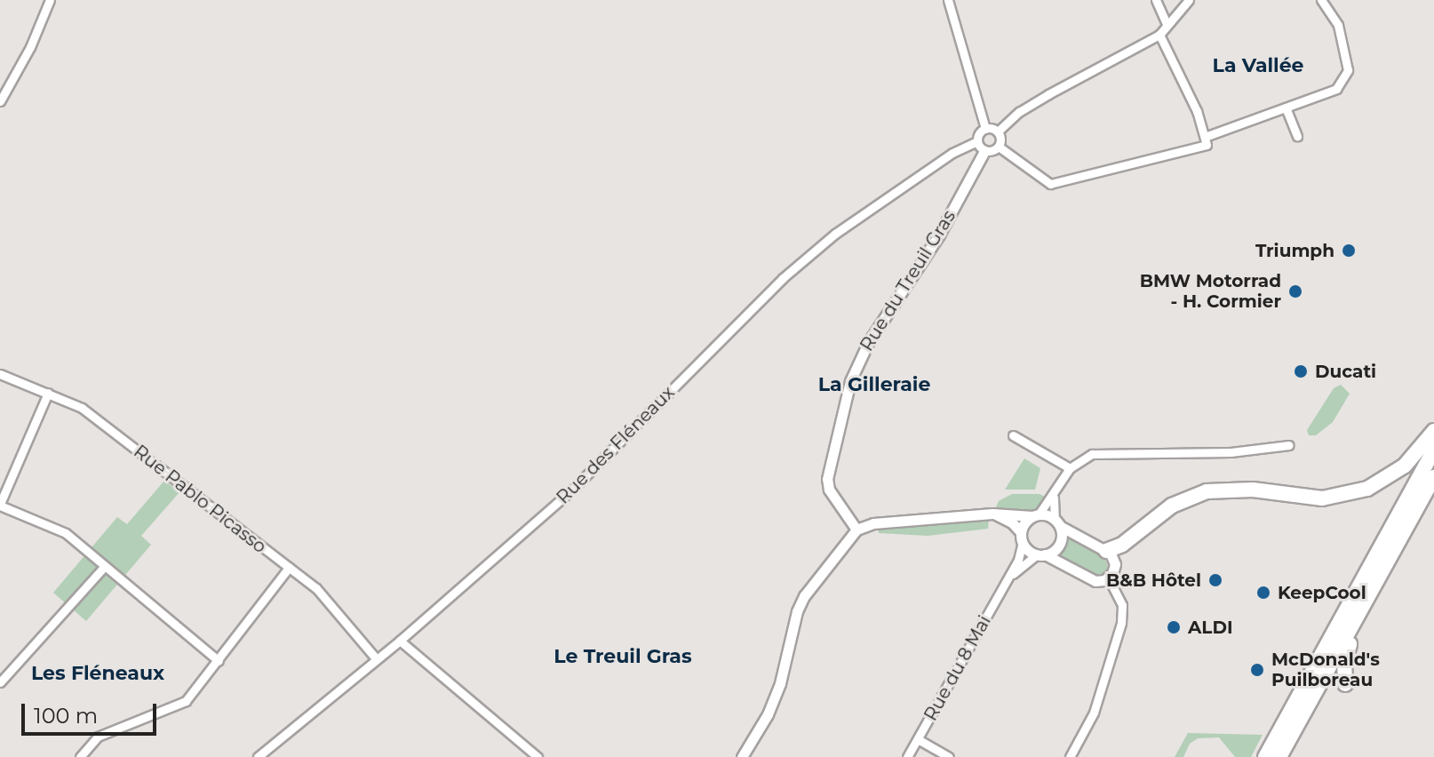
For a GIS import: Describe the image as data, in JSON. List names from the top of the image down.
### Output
{
  "streets": {
    "street": [
      "Rue du Treuil Gras",
      "Rue des Fléneaux",
      "Rue Pablo Picasso",
      "Rue du 8 Mai"
    ]
  },
  "crossings": [
    ["Rue du Treuil Gras", "Rue des Fléneaux"],
    ["Rue des Fléneaux", "Rue Pablo Picasso"]
  ],
  "districts": [
    "La Vallée",
    "La Gilleraie",
    "Le Treuil Gras",
    "Les Fléneaux"
  ],
  "places": [
    "Triumph",
    "BMW Motorrad - H. Cormier",
    "Ducati",
    "B&B Hôtel",
    "KeepCool",
    "ALDI",
    "McDonald's Puilboreau"
  ],
  "scale_bar": "100 m"
}
